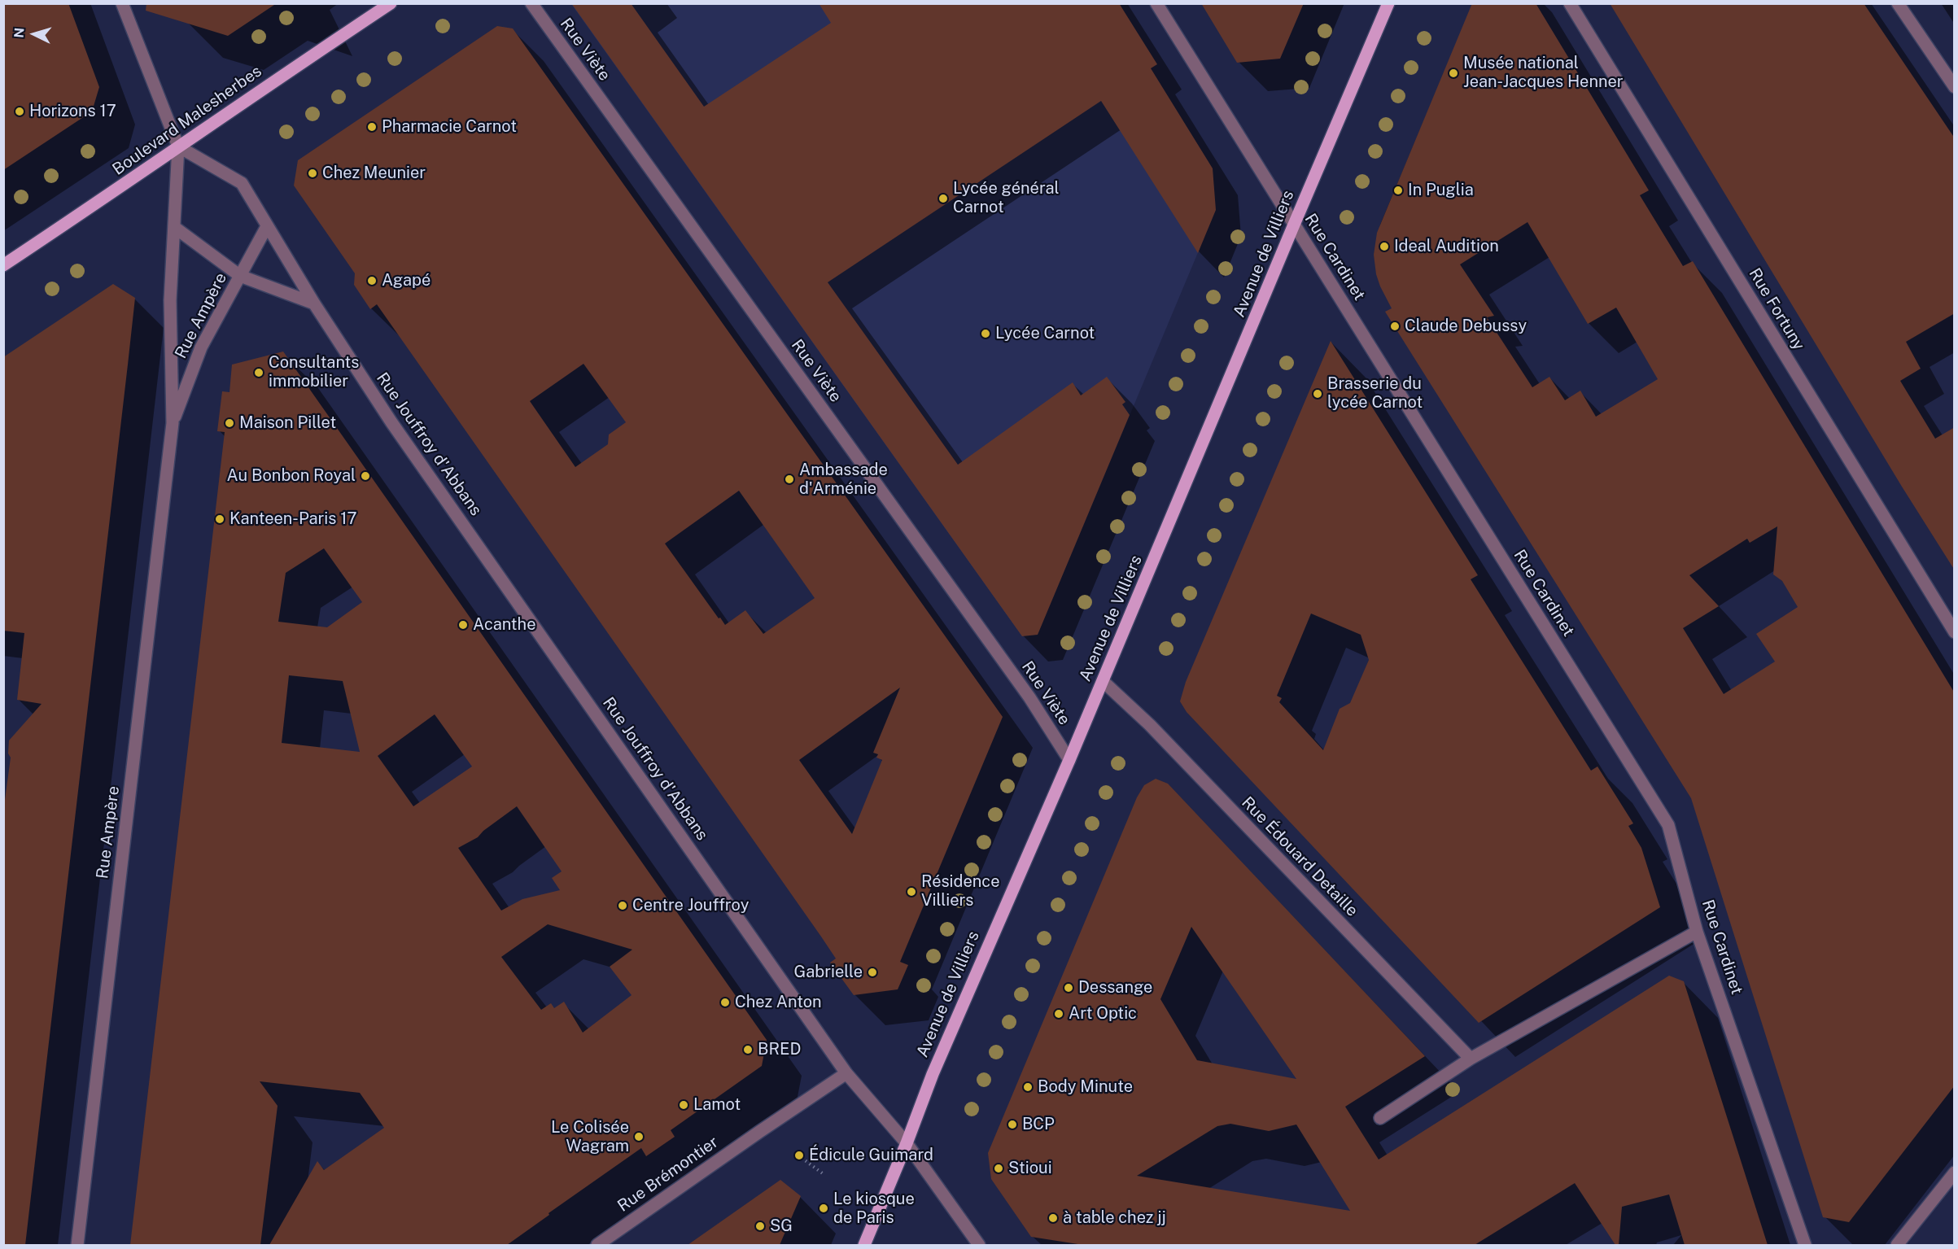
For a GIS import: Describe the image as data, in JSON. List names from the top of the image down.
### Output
{
  "streets": {
    "main road": ["Boulevard Malesherbes", "Avenue de Villiers"],
    "street": [
      "Rue Viète",
      "Rue Cardinet",
      "Rue Fortuny",
      "Rue Ampère",
      "Rue Jouffroy d'Abbans",
      "Rue Édouard Detaille",
      "Rue Brémontier"
    ]
  },
  "crossings": [
    ["Rue Viète", "Avenue de Villiers"],
    ["Boulevard Malesherbes", "Rue Jouffroy d'Abbans"],
    ["Avenue de Villiers", "Rue Cardinet"],
    ["Avenue de Villiers", "Rue Jouffroy d'Abbans"],
    ["Avenue de Villiers", "Rue Édouard Detaille"],
    ["Rue Ampère", "Rue Jouffroy d'Abbans"],
    ["Rue Jouffroy d'Abbans", "Rue Brémontier"]
  ],
  "places": [
    "Musée national Jean-Jacques Henner",
    "Horizons 17",
    "Pharmacie Carnot",
    "Chez Meunier",
    "In Puglia",
    "Lycée général Carnot",
    "Ideal Audition",
    "Agapé",
    "Claude Debussy",
    "Lycée Carnot",
    "Consultants immobilier",
    "Brasserie du lycée Carnot",
    "Maison Pillet",
    "Au Bonbon Royal",
    "Ambassade d'Arménie",
    "Kanteen-Paris 17",
    "Acanthe",
    "Résidence Villiers",
    "Centre Jouffroy",
    "Gabrielle",
    "Dessange",
    "Chez Anton",
    "Art Optic",
    "BRED",
    "Body Minute",
    "Lamot",
    "BCP",
    "Le Colisée Wagram",
    "Édicule Guimard",
    "Stioui",
    "Le kiosque de Paris",
    "à table chez jj",
    "SG"
  ],
  "north": "left"
}
